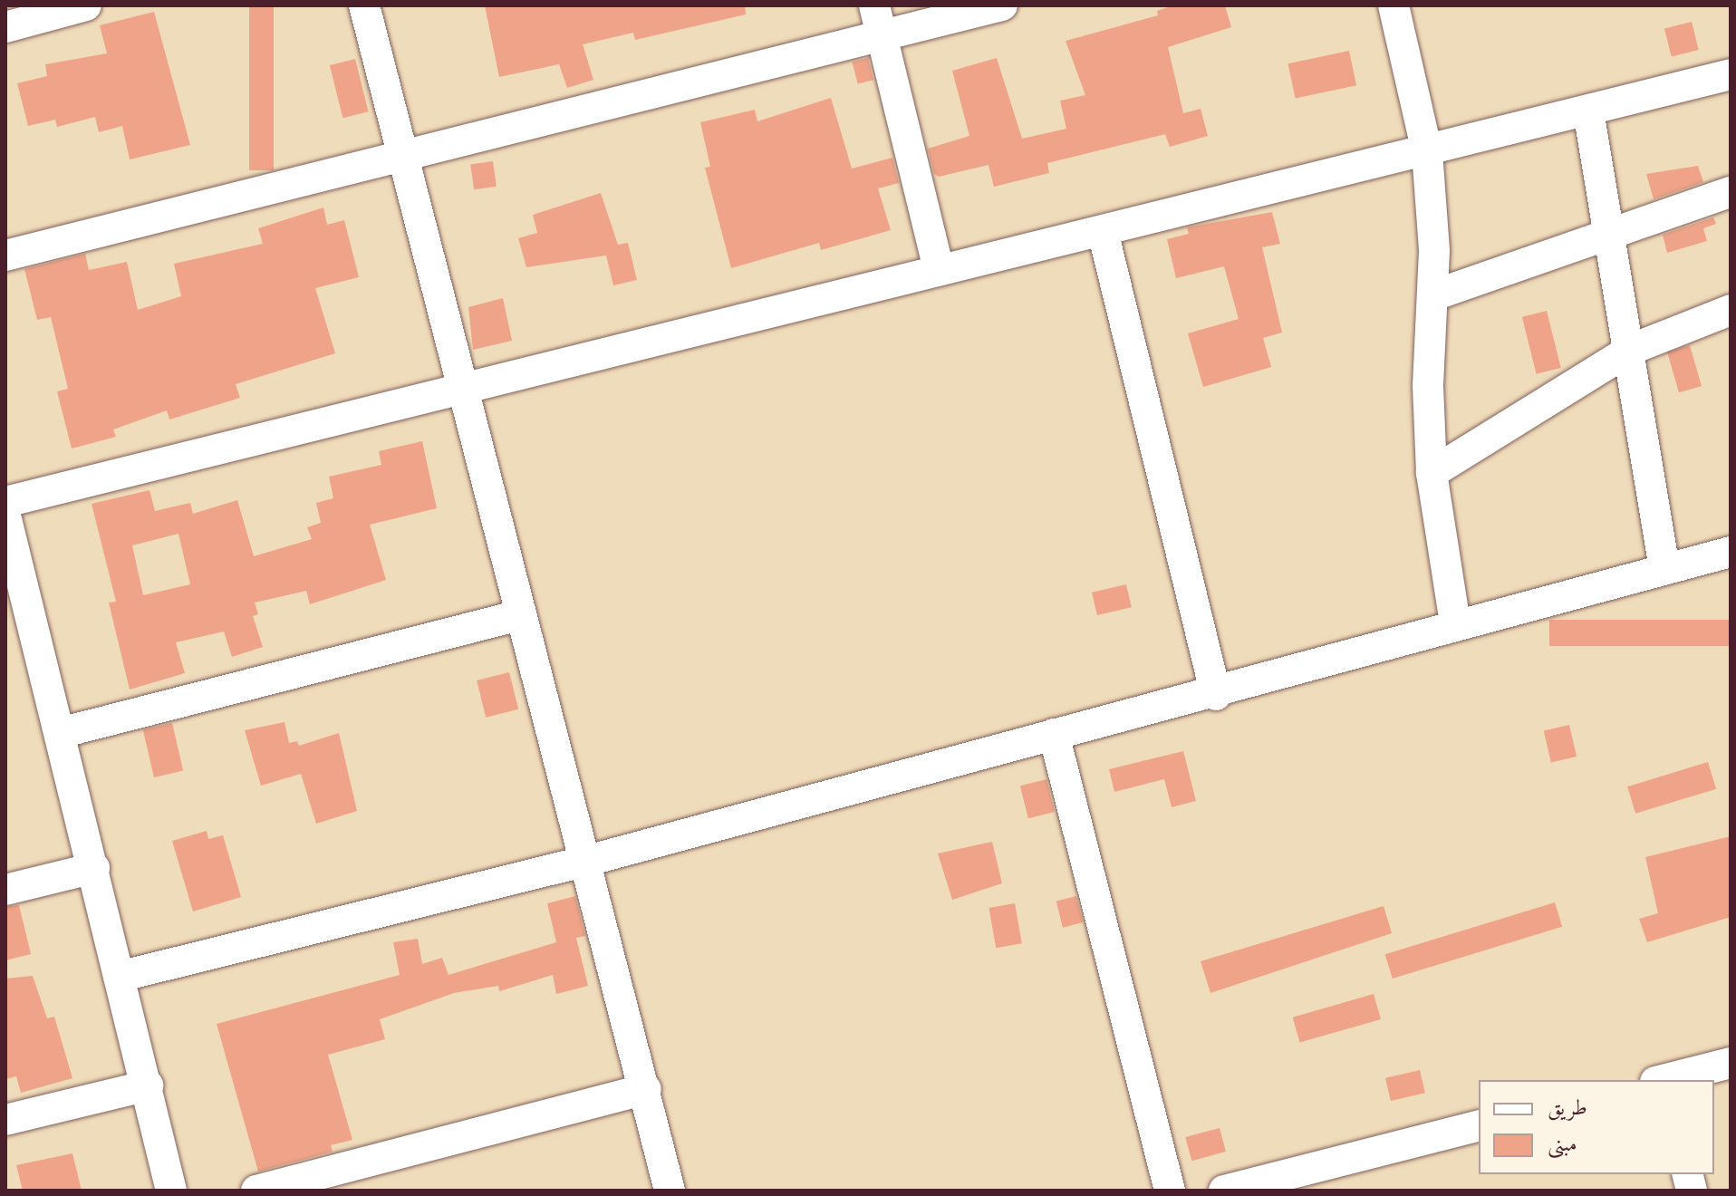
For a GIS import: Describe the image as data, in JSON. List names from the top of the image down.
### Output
{
  "legend": ["طريق", "مبنى"]
}
